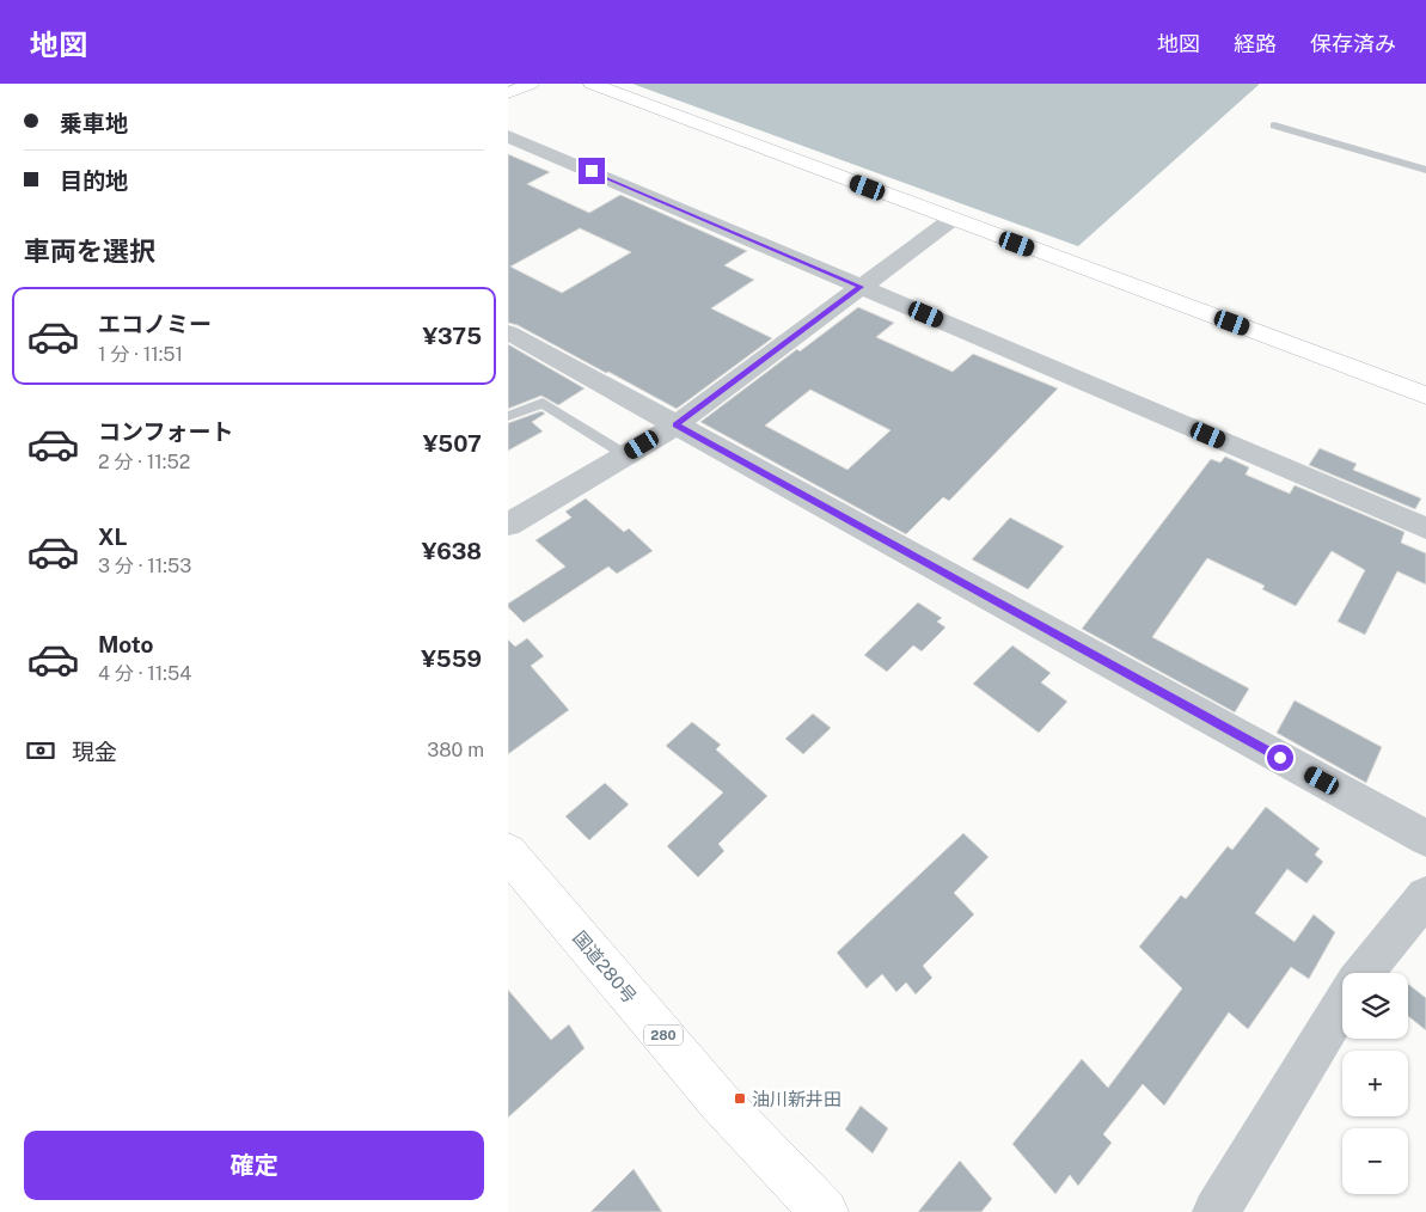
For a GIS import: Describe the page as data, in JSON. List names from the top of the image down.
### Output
{
  "streets": {
    "main road": ["国道280号", "280"]
  },
  "places": {
    "transit": ["油川新井田"]
  },
  "page": {
    "header": "地図",
    "nav": ["地図", "経路", "保存済み"],
    "banner": ["乗車地", "目的地"],
    "heading": "車両を選択",
    "list": [
      {
        "name": "エコノミー",
        "note": "1 分 · 11:51",
        "value": "¥375"
      },
      {
        "name": "コンフォート",
        "note": "2 分 · 11:52",
        "value": "¥507"
      },
      {
        "name": "XL",
        "note": "3 分 · 11:53",
        "value": "¥638"
      },
      {
        "name": "Moto",
        "note": "4 分 · 11:54",
        "value": "¥559"
      }
    ],
    "pay": ["現金", "380 m"],
    "map_buttons": ["+", "−"],
    "buttons": "確定"
  }
}
